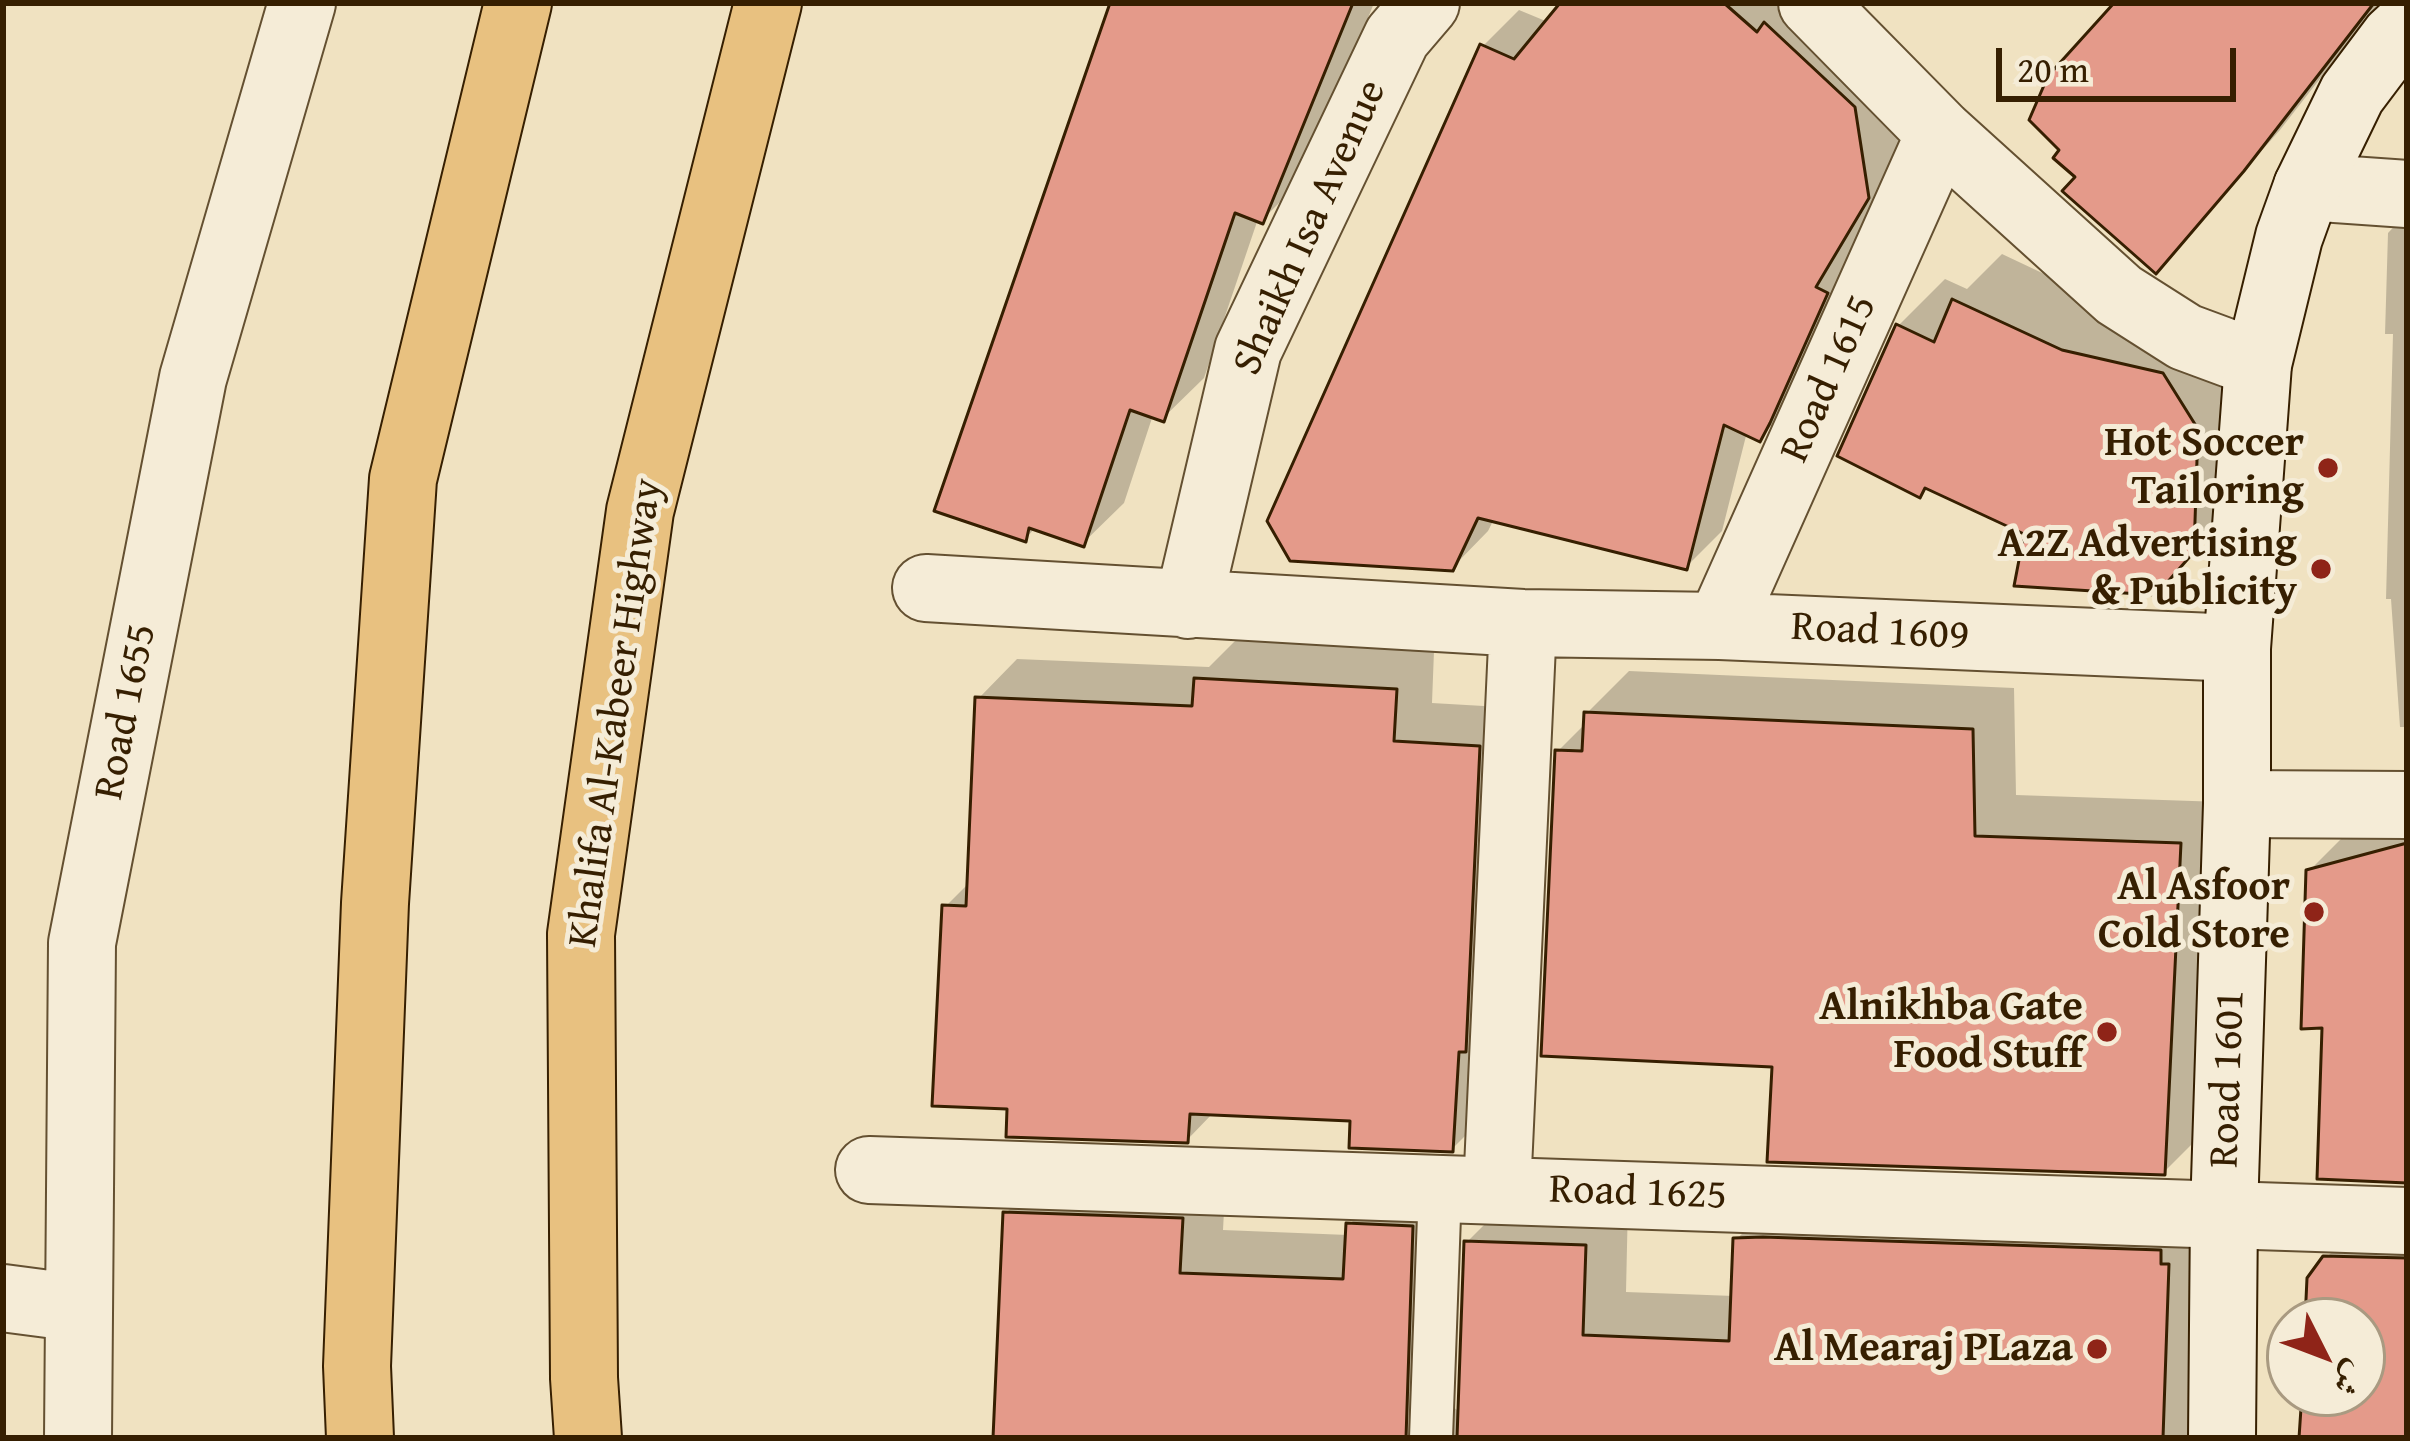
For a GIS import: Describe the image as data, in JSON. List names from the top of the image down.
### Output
{
  "streets": {
    "main road": ["Khalifa Al-Kabeer Highway"],
    "street": [
      "Shaikh Isa Avenue",
      "Road 1615",
      "Road 1609",
      "Road 1655",
      "Road 1601",
      "Road 1625"
    ]
  },
  "crossings": [
    ["Shaikh Isa Avenue", "Road 1609"],
    ["Road 1615", "Road 1609"],
    ["Road 1609", "Road 1601"],
    ["Road 1601", "Road 1625"]
  ],
  "places": [
    "Hot Soccer Tailoring",
    "A2Z Advertising & Publicity",
    "Al Asfoor Cold Store",
    "Alnikhba Gate Food Stuff",
    "Al Mearaj PLaza"
  ],
  "scale_bar": "20 m",
  "north": "bottom right"
}
